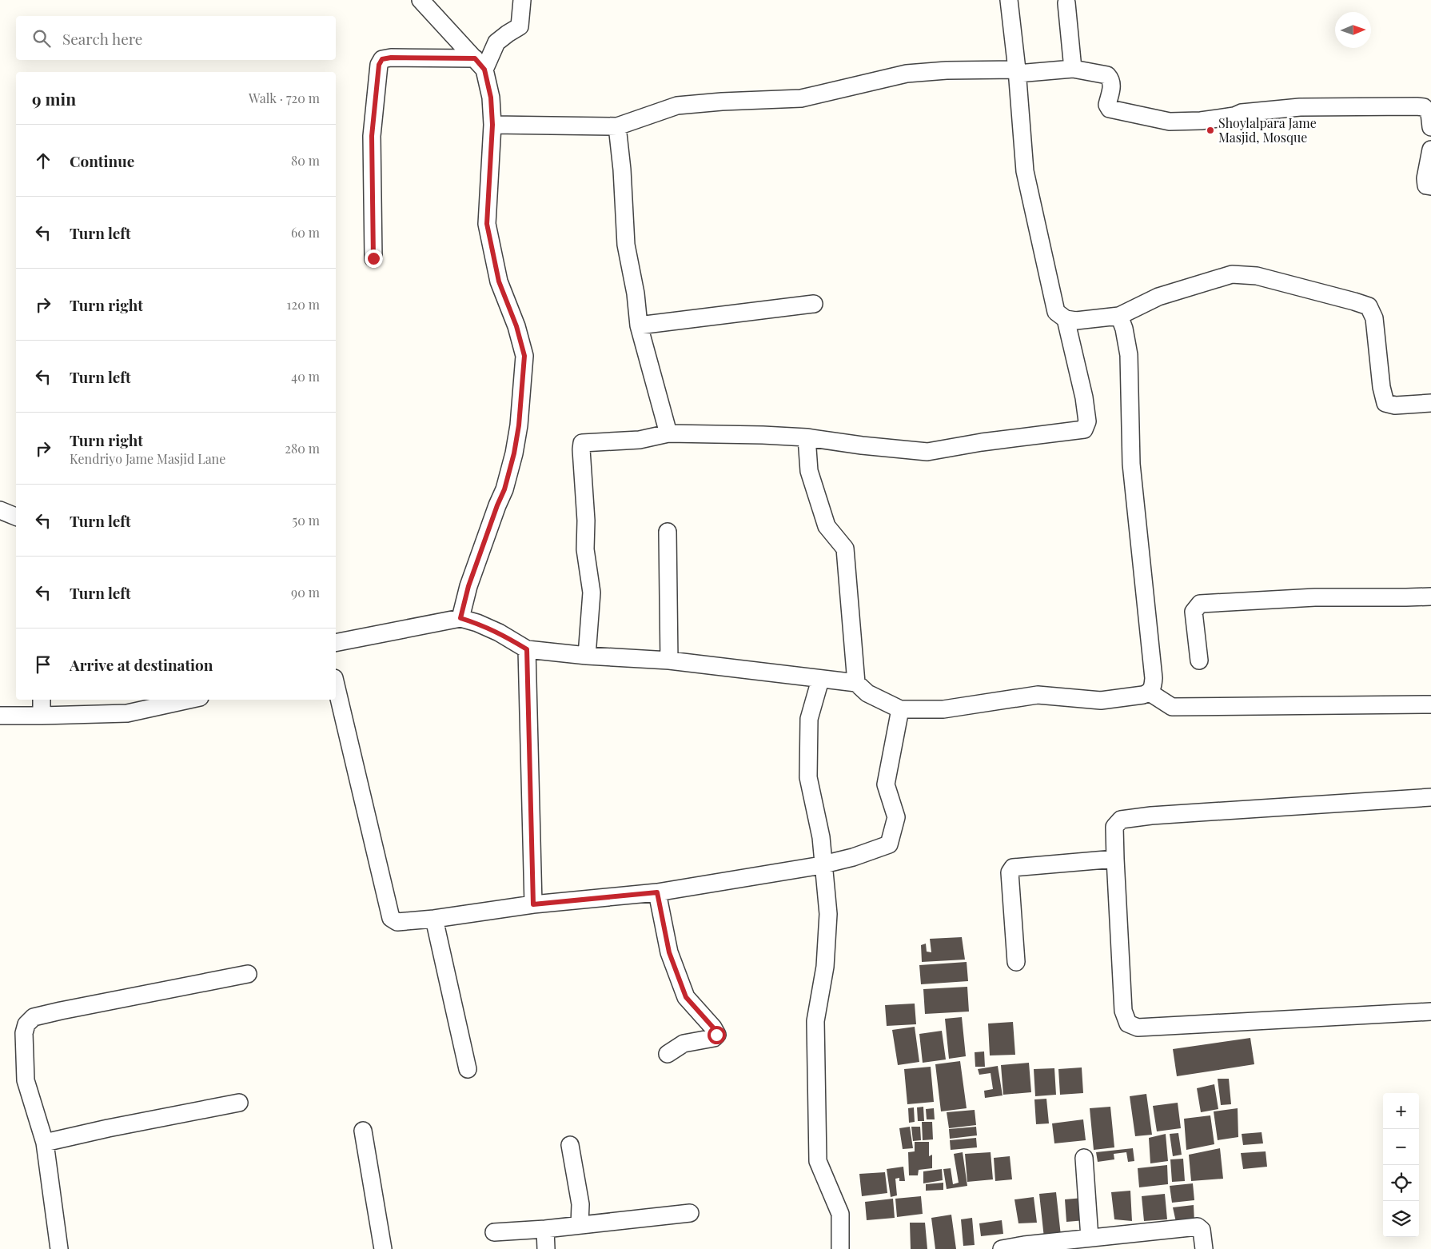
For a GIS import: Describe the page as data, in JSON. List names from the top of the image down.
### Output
{
  "places": ["Shoylalpara Jame Masjid, Mosque"],
  "north": "right",
  "page": {
    "search": "Search here",
    "heading": ["9 min", "Walk · 720 m"],
    "list": [
      ["Continue", "80 m"],
      ["Turn left", "60 m"],
      ["Turn right", "120 m"],
      ["Turn left", "40 m"],
      ["Turn right", "Kendriyo Jame Masjid Lane", "280 m"],
      ["Turn left", "50 m"],
      ["Turn left", "90 m"],
      "Arrive at destination"
    ],
    "map_buttons": ["+", "−"]
  }
}
